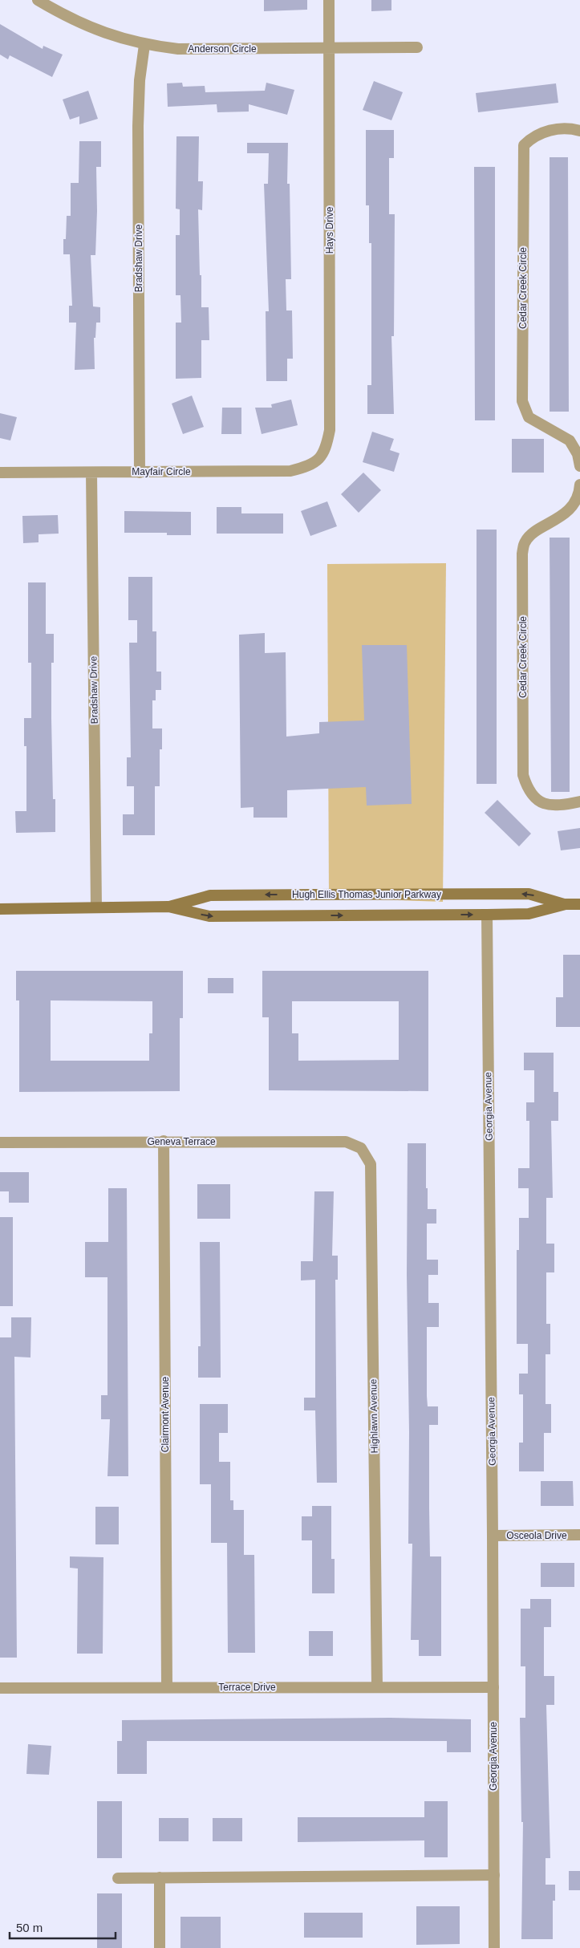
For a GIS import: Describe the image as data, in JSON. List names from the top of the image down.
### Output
{
  "streets": {
    "main road": ["Hugh Ellis Thomas Junior Parkway"],
    "street": [
      "Anderson Circle",
      "Hays Drive",
      "Bradshaw Drive",
      "Cedar Creek Circle",
      "Mayfair Circle",
      "Georgia Avenue",
      "Geneva Terrace",
      "Clairmont Avenue",
      "Highlawn Avenue",
      "Osceola Drive",
      "Terrace Drive"
    ]
  },
  "crossings": [
    ["Anderson Circle", "Hays Drive"],
    ["Anderson Circle", "Bradshaw Drive"],
    ["Hays Drive", "Mayfair Circle"],
    ["Bradshaw Drive", "Mayfair Circle"],
    ["Bradshaw Drive", "Hugh Ellis Thomas Junior Parkway"],
    ["Hugh Ellis Thomas Junior Parkway", "Georgia Avenue"],
    ["Georgia Avenue", "Osceola Drive"],
    ["Georgia Avenue", "Terrace Drive"],
    ["Geneva Terrace", "Clairmont Avenue"],
    ["Geneva Terrace", "Highlawn Avenue"],
    ["Clairmont Avenue", "Terrace Drive"],
    ["Highlawn Avenue", "Terrace Drive"]
  ],
  "scale_bar": "50 m"
}
